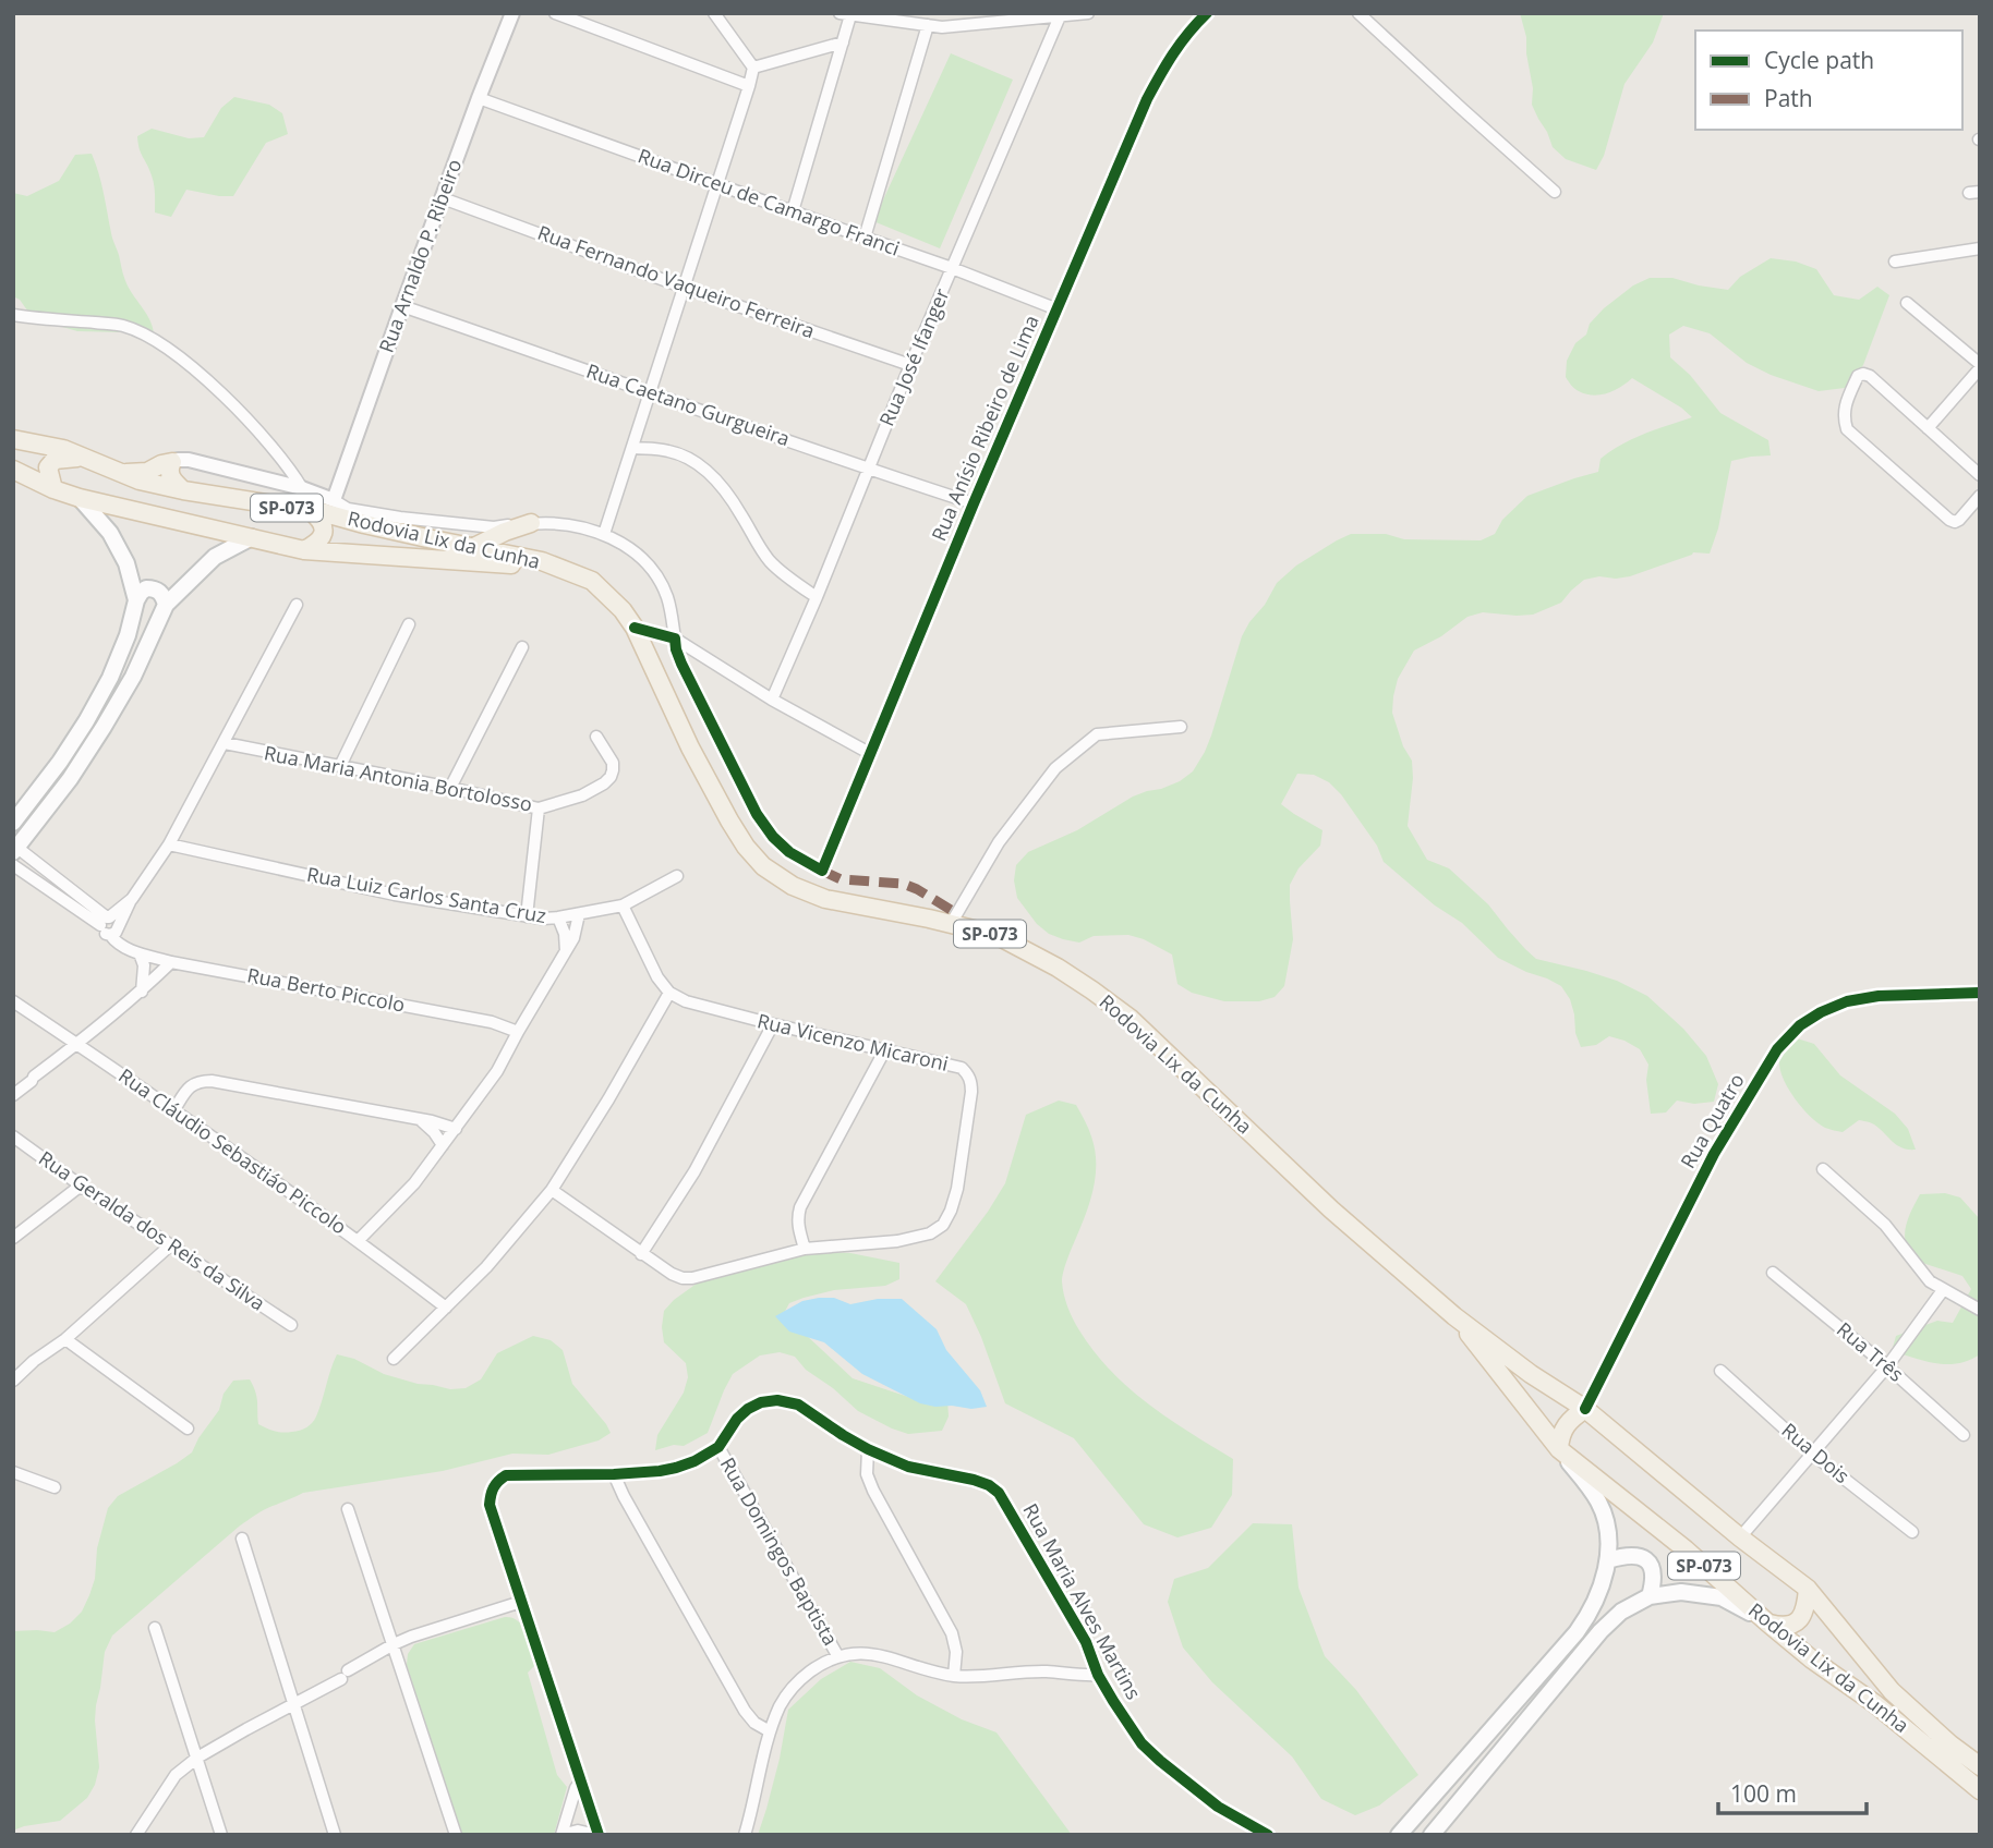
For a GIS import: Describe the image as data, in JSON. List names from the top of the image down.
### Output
{
  "streets": {
    "main road": ["SP-073", "Rodovia Lix da Cunha"],
    "street": [
      "Rua Dirceu de Camargo Franci",
      "Rua Arnaldo P. Ribeiro",
      "Rua Fernando Vaqueiro Ferreira",
      "Rua José Ifanger",
      "Rua Caetano Gurgueira",
      "Rua Anísio Ribeiro de Lima",
      "Rua Maria Antonia Bortolosso",
      "Rua Luiz Carlos Santa Cruz",
      "Rua Berto Piccolo",
      "Rua Vicenzo Micaroni",
      "Rua Quatro",
      "Rua Cláudio Sebastiáo Piccolo",
      "Rua Geralda dos Reis da Silva",
      "Rua Três",
      "Rua Dois",
      "Rua Domingos Baptista",
      "Rua Maria Alves Martins"
    ]
  },
  "crossings": [
    ["Rua Dirceu de Camargo Franci", "Rua Arnaldo P. Ribeiro"],
    ["Rua Dirceu de Camargo Franci", "Rua José Ifanger"],
    ["Rua Dirceu de Camargo Franci", "Rua Anísio Ribeiro de Lima"],
    ["Rua Arnaldo P. Ribeiro", "Rua Fernando Vaqueiro Ferreira"],
    ["Rua Arnaldo P. Ribeiro", "Rua Caetano Gurgueira"],
    ["Rua Fernando Vaqueiro Ferreira", "Rua José Ifanger"],
    ["Rua José Ifanger", "Rua Caetano Gurgueira"],
    ["Rua Caetano Gurgueira", "Rua Anísio Ribeiro de Lima"],
    ["Rodovia Lix da Cunha", "Rua Quatro"],
    ["Rua Domingos Baptista", "Rua Maria Alves Martins"]
  ],
  "legend": ["Cycle path", "Path"],
  "scale_bar": "100 m"
}
